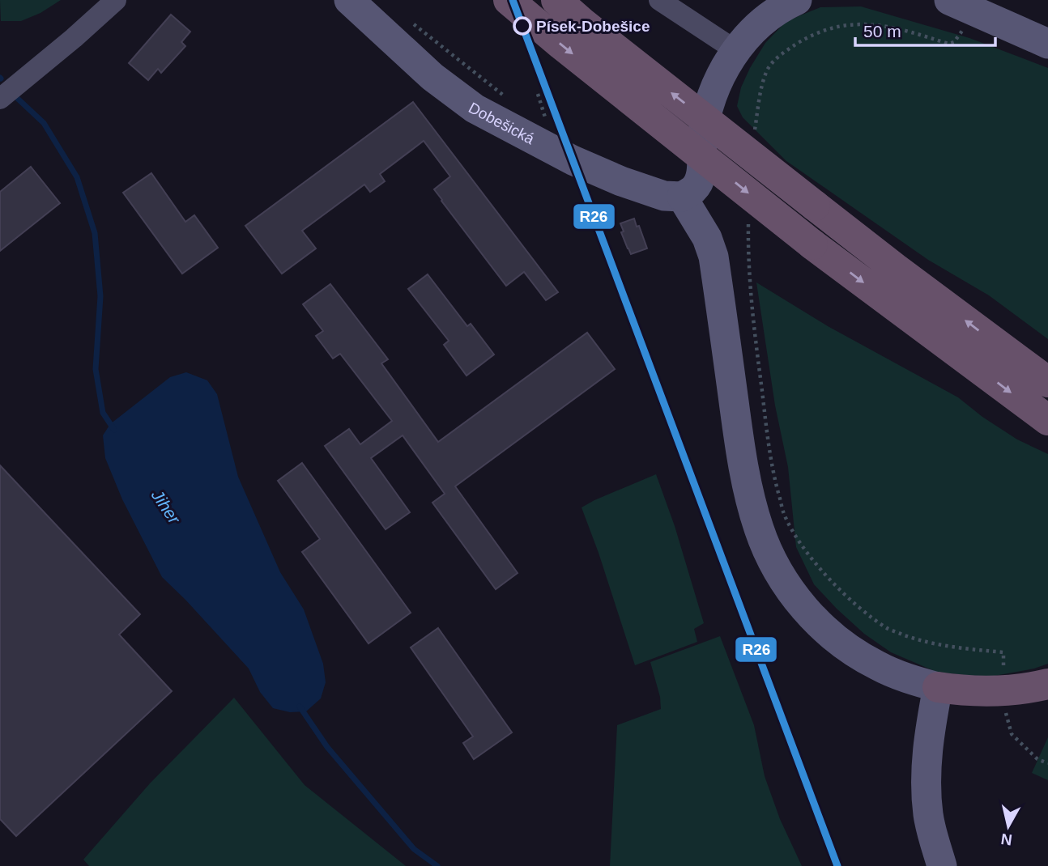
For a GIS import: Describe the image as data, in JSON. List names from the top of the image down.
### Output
{
  "streets": {
    "street": ["Dobešická"]
  },
  "water": ["Jiher"],
  "places": ["Písek-Dobešice"],
  "lines": ["transit line R26"],
  "scale_bar": "50 m",
  "north": "bottom"
}
